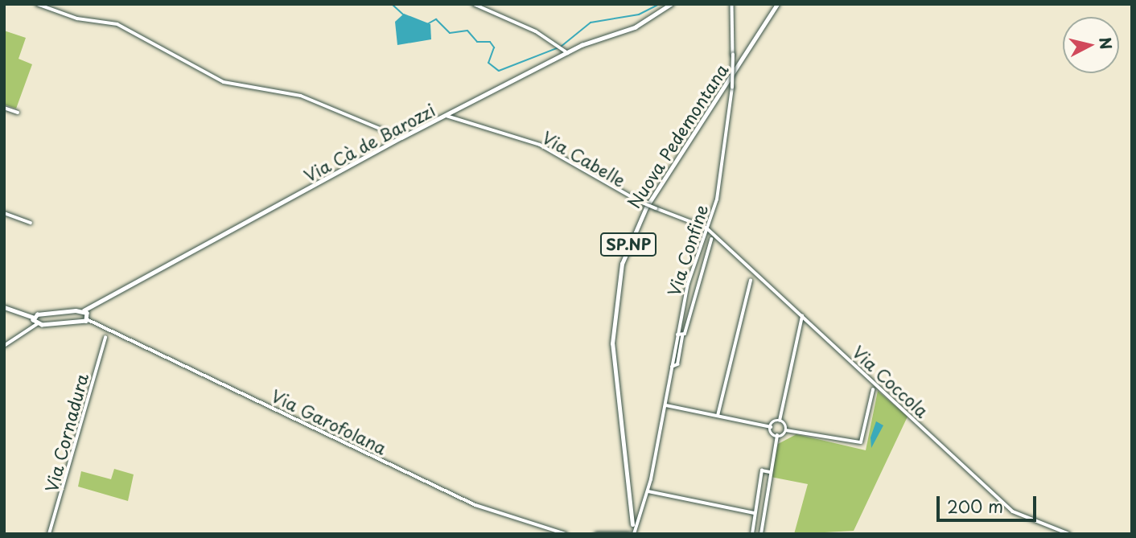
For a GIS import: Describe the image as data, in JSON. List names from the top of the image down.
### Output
{
  "streets": {
    "main road": ["Nuova Pedemontana", "SP.NP"],
    "street": [
      "Via Cà de Barozzi",
      "Via Cabelle",
      "Via Confine",
      "Via Coccola",
      "Via Garofolana",
      "Via Cornadura"
    ]
  },
  "crossings": [
    ["Via Cà de Barozzi", "Via Cabelle"],
    ["Via Cabelle", "Via Confine"],
    ["Via Cabelle", "Via Coccola"],
    ["Via Confine", "Via Coccola"]
  ],
  "scale_bar": "200 m",
  "north": "right"
}
